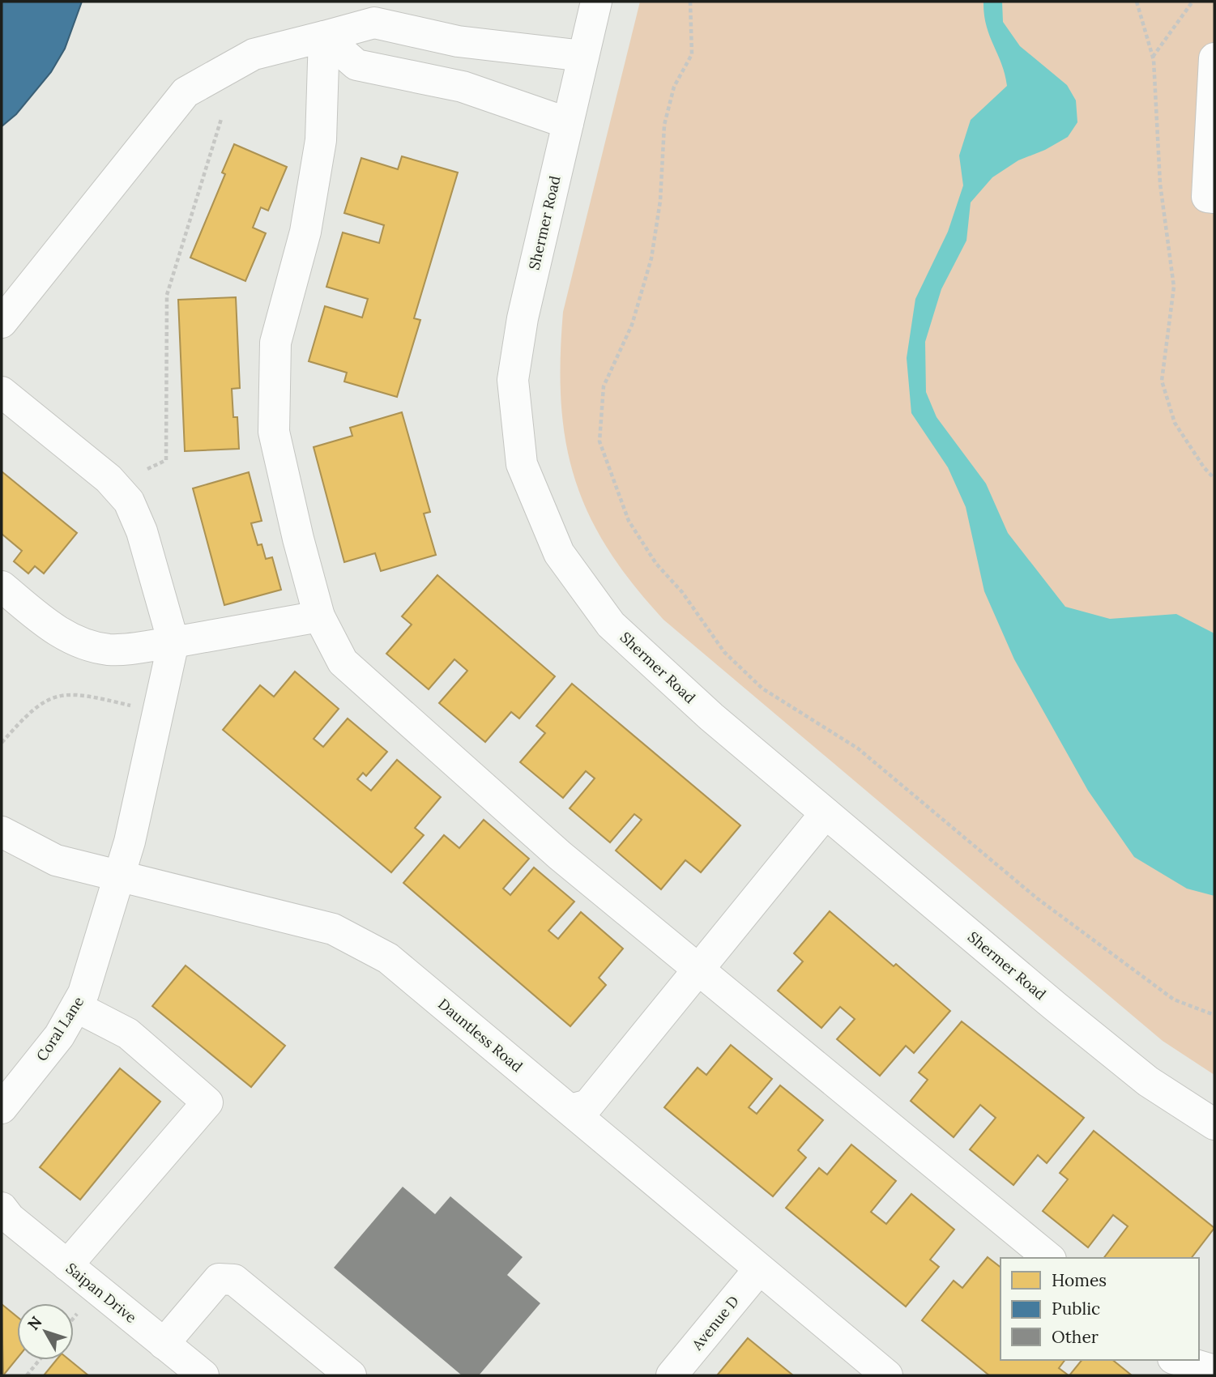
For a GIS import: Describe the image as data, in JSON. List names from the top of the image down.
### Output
{
  "streets": {
    "street": [
      "Shermer Road",
      "Coral Lane",
      "Dauntless Road",
      "Saipan Drive",
      "Avenue D"
    ]
  },
  "crossings": [
    ["Coral Lane", "Dauntless Road"],
    ["Dauntless Road", "Avenue D"]
  ],
  "legend": ["Homes", "Public", "Other"],
  "north": "top left"
}
